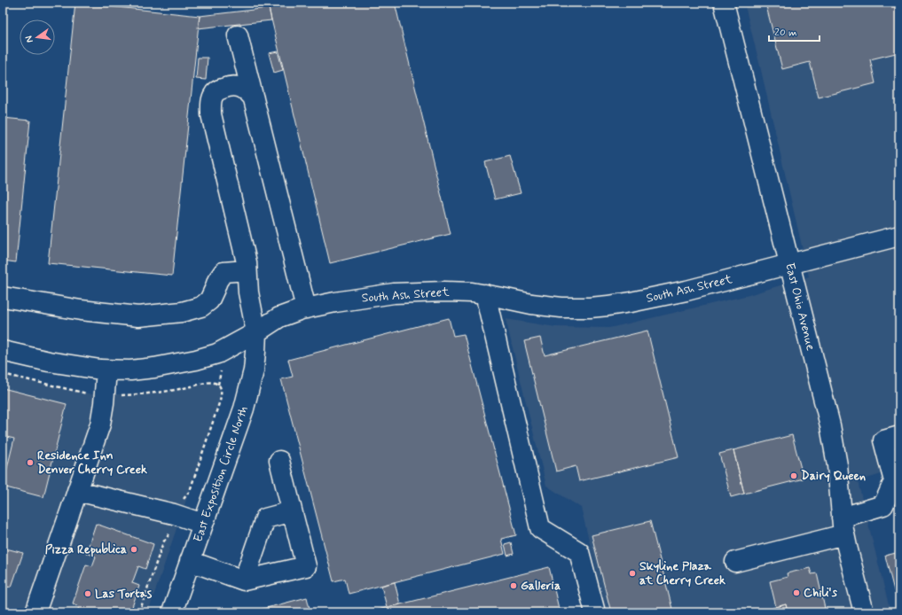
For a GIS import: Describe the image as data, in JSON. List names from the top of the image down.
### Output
{
  "streets": {
    "street": ["South Ash Street", "East Ohio Avenue", "East Exposition Circle North"]
  },
  "crossings": [
    ["South Ash Street", "East Ohio Avenue"],
    ["South Ash Street", "East Exposition Circle North"]
  ],
  "places": [
    "Residence Inn Denver Cherry Creek",
    "Dairy Queen",
    "Pizza Republica",
    "Skyline Plaza at Cherry Creek",
    "Galleria",
    "Chili's",
    "Las Tortas"
  ],
  "scale_bar": "20 m",
  "north": "left"
}
